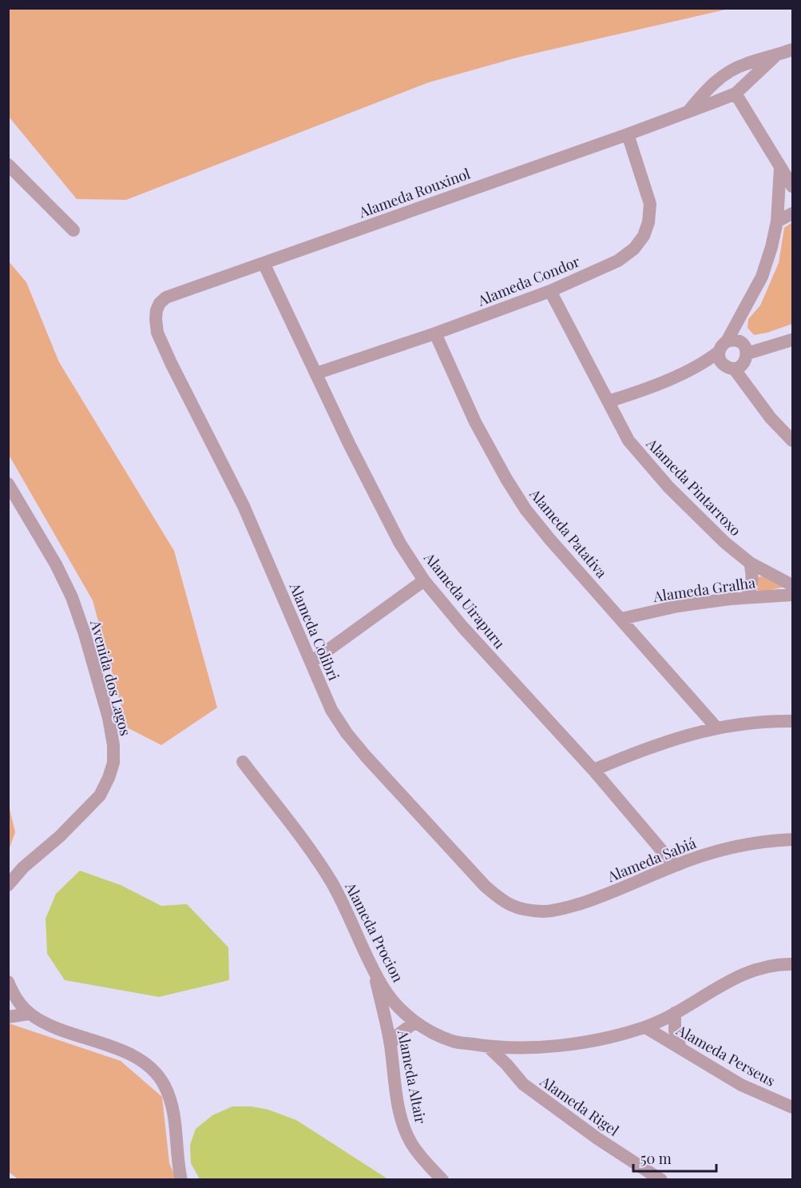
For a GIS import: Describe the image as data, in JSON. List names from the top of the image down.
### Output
{
  "streets": {
    "street": [
      "Alameda Rouxinol",
      "Alameda Condor",
      "Alameda Pintarroxo",
      "Alameda Patativa",
      "Alameda Gralha",
      "Alameda Uirapuru",
      "Alameda Colibri",
      "Avenida dos Lagos",
      "Alameda Sabiá",
      "Alameda Procion",
      "Alameda Perseus",
      "Alameda Altair",
      "Alameda Rigel"
    ]
  },
  "crossings": [
    ["Alameda Rouxinol", "Alameda Condor"],
    ["Alameda Rouxinol", "Alameda Uirapuru"],
    ["Alameda Rouxinol", "Alameda Colibri"],
    ["Alameda Condor", "Alameda Pintarroxo"],
    ["Alameda Condor", "Alameda Patativa"],
    ["Alameda Condor", "Alameda Uirapuru"],
    ["Alameda Patativa", "Alameda Gralha"],
    ["Alameda Uirapuru", "Alameda Sabiá"],
    ["Alameda Colibri", "Alameda Sabiá"],
    ["Alameda Procion", "Alameda Perseus"],
    ["Alameda Procion", "Alameda Altair"],
    ["Alameda Procion", "Alameda Rigel"]
  ],
  "scale_bar": "50 m"
}
